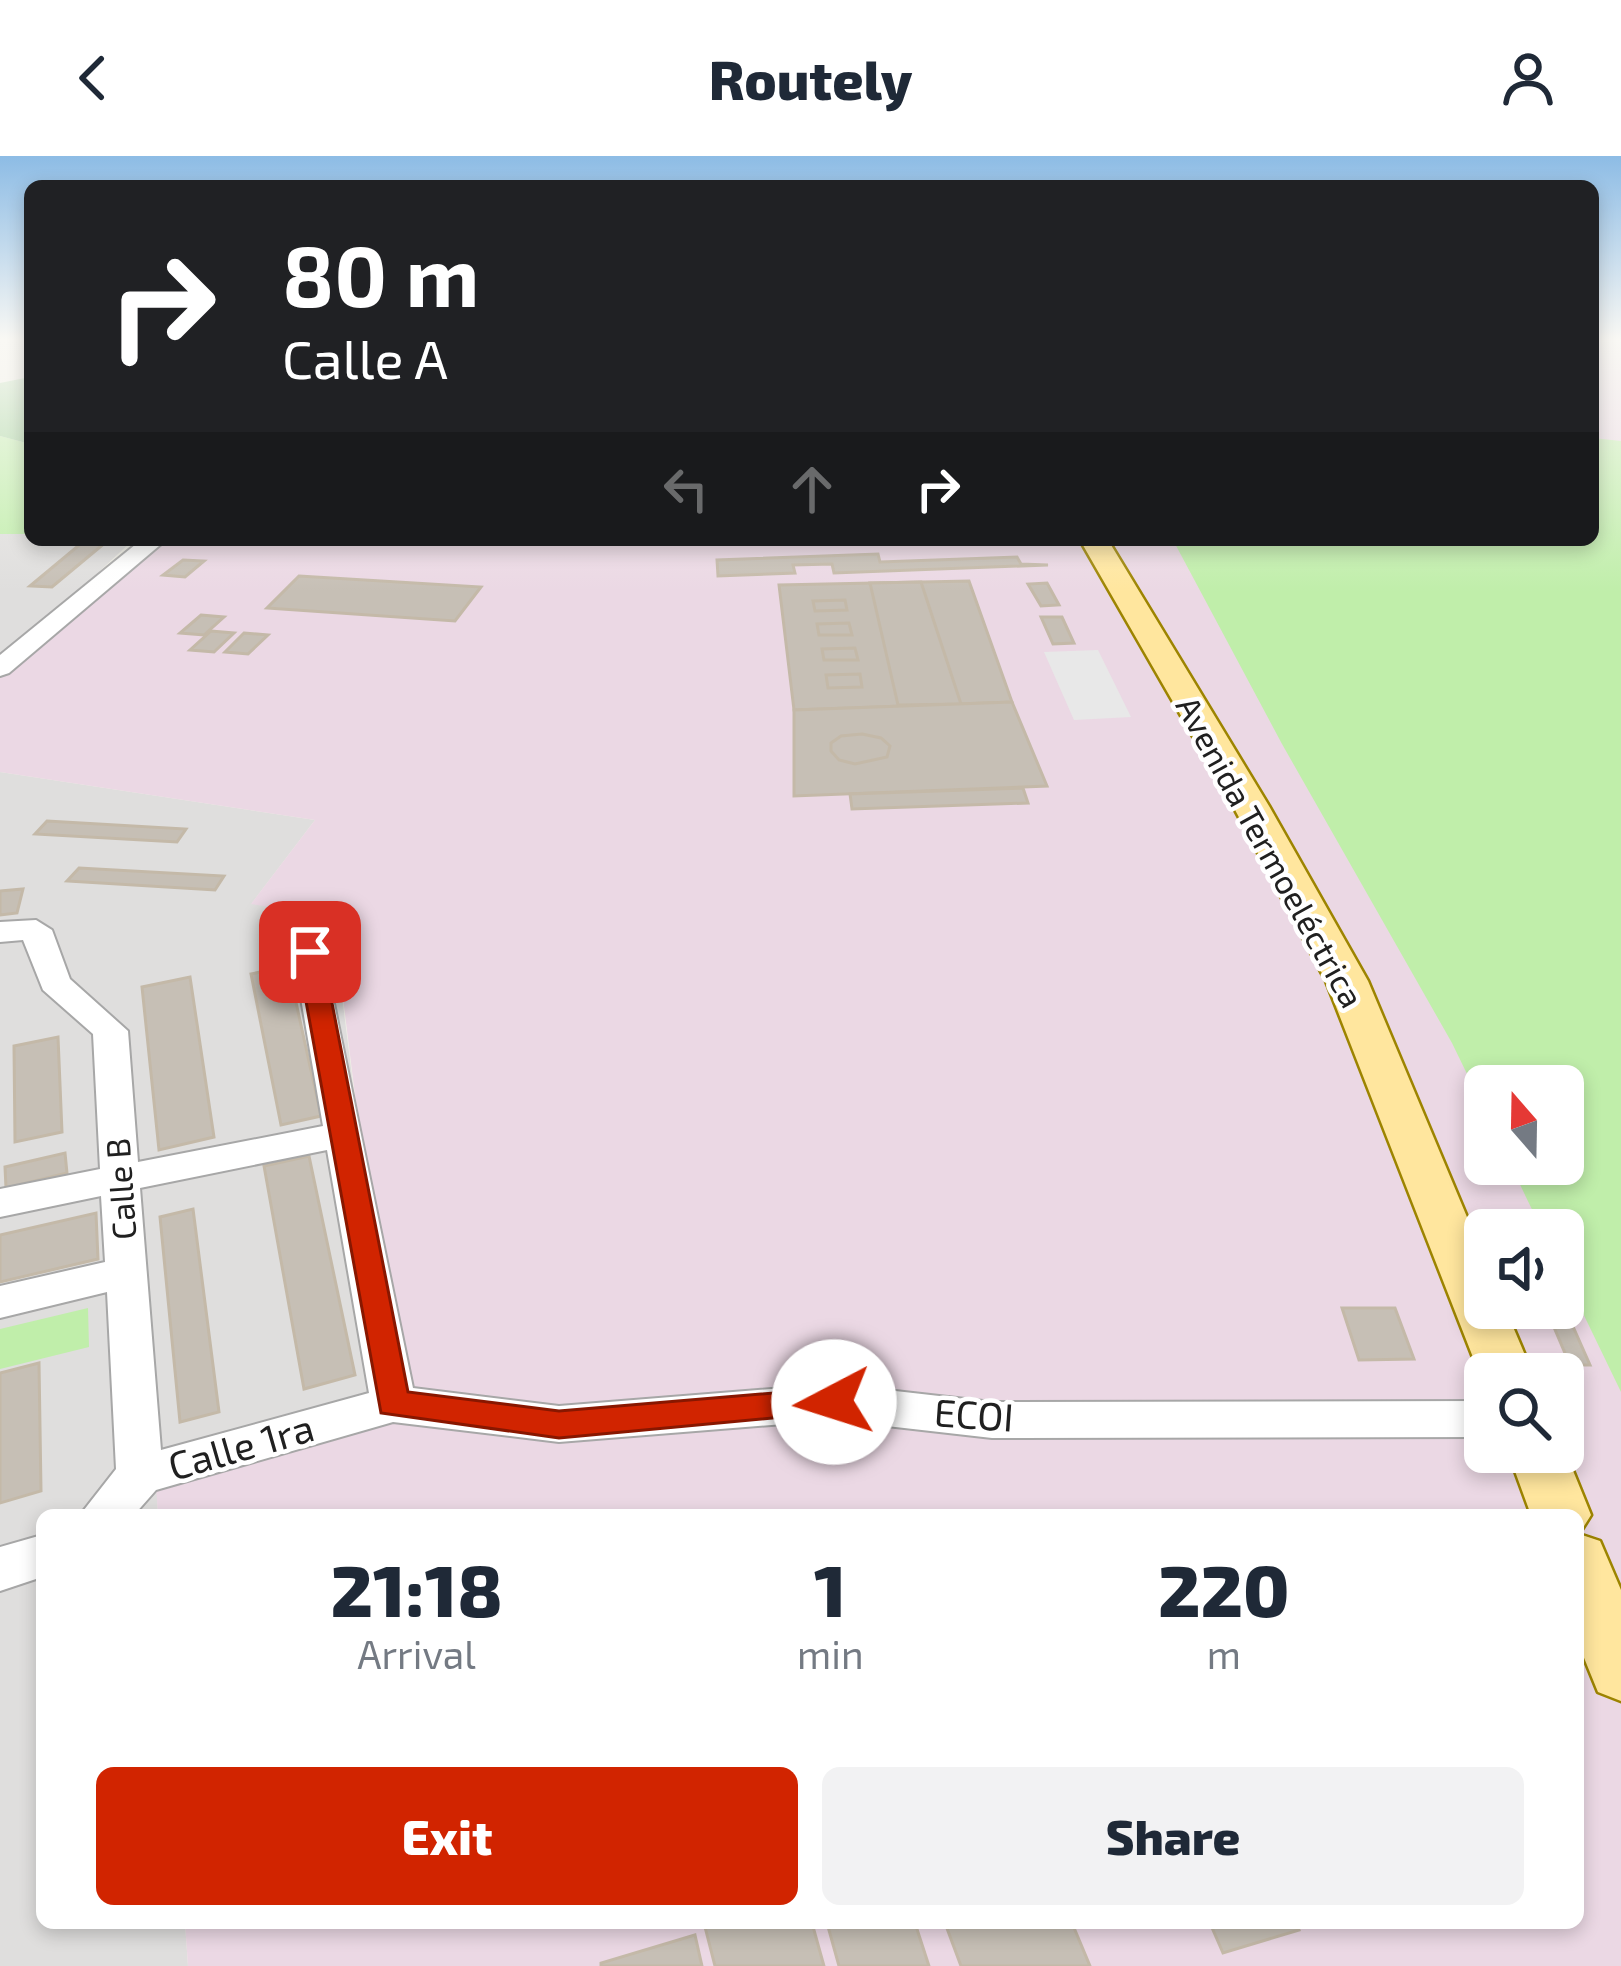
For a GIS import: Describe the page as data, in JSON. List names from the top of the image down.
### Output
{
  "streets": {
    "main road": ["Avenida Termoeléctrica"],
    "street": ["Calle B", "ECOI", "Calle 1ra"]
  },
  "crossings": [
    ["Calle B", "Calle 1ra"],
    ["ECOI", "Calle 1ra"]
  ],
  "north": "top",
  "page": {
    "header": "Routely",
    "turn": ["80 m", "Calle A"],
    "eta": [
      "21:18",
      "Arrival",
      "1",
      "min",
      "220",
      "m"
    ],
    "buttons": ["Exit", "Share"]
  }
}
